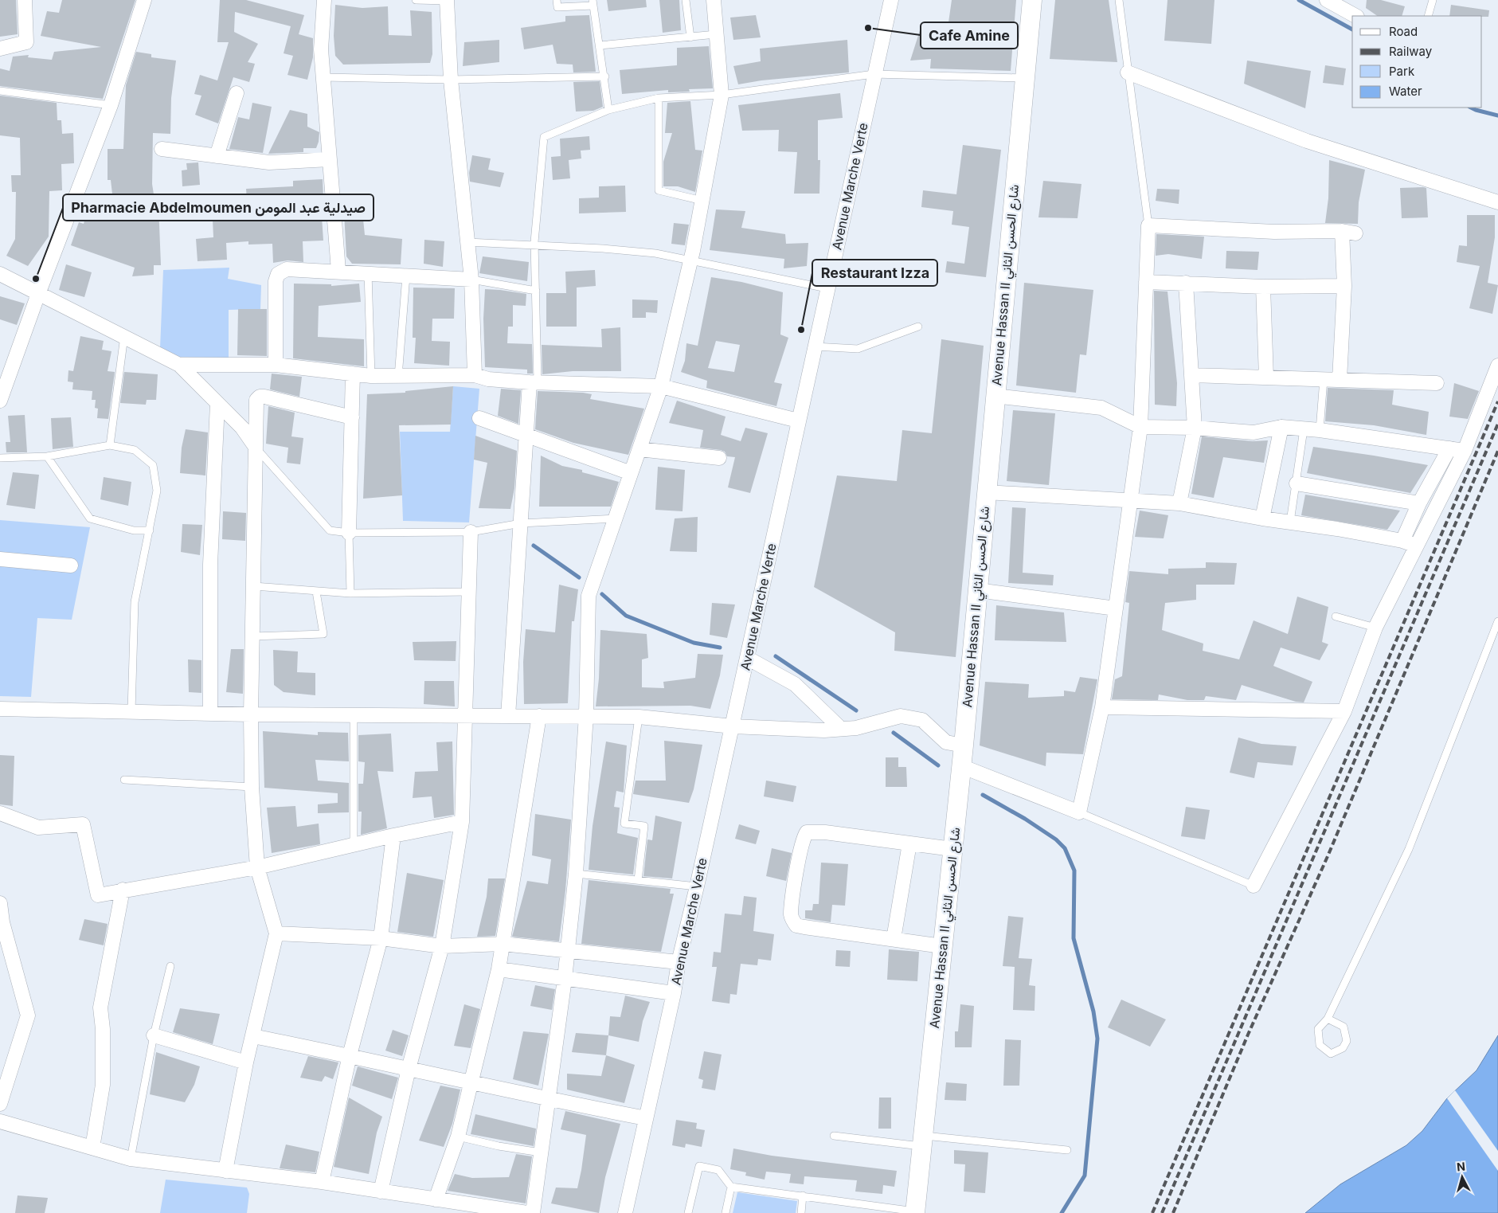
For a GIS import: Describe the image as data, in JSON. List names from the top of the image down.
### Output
{
  "streets": {
    "street": ["Avenue Marche Verte", "Avenue Hassan II شارع الحسن الثاني"]
  },
  "places": ["Cafe Amine", "Pharmacie Abdelmoumen صيدلية عبد المومن", "Restaurant Izza"],
  "legend": [
    "Road",
    "Railway",
    "Park",
    "Water"
  ],
  "north": "top"
}
